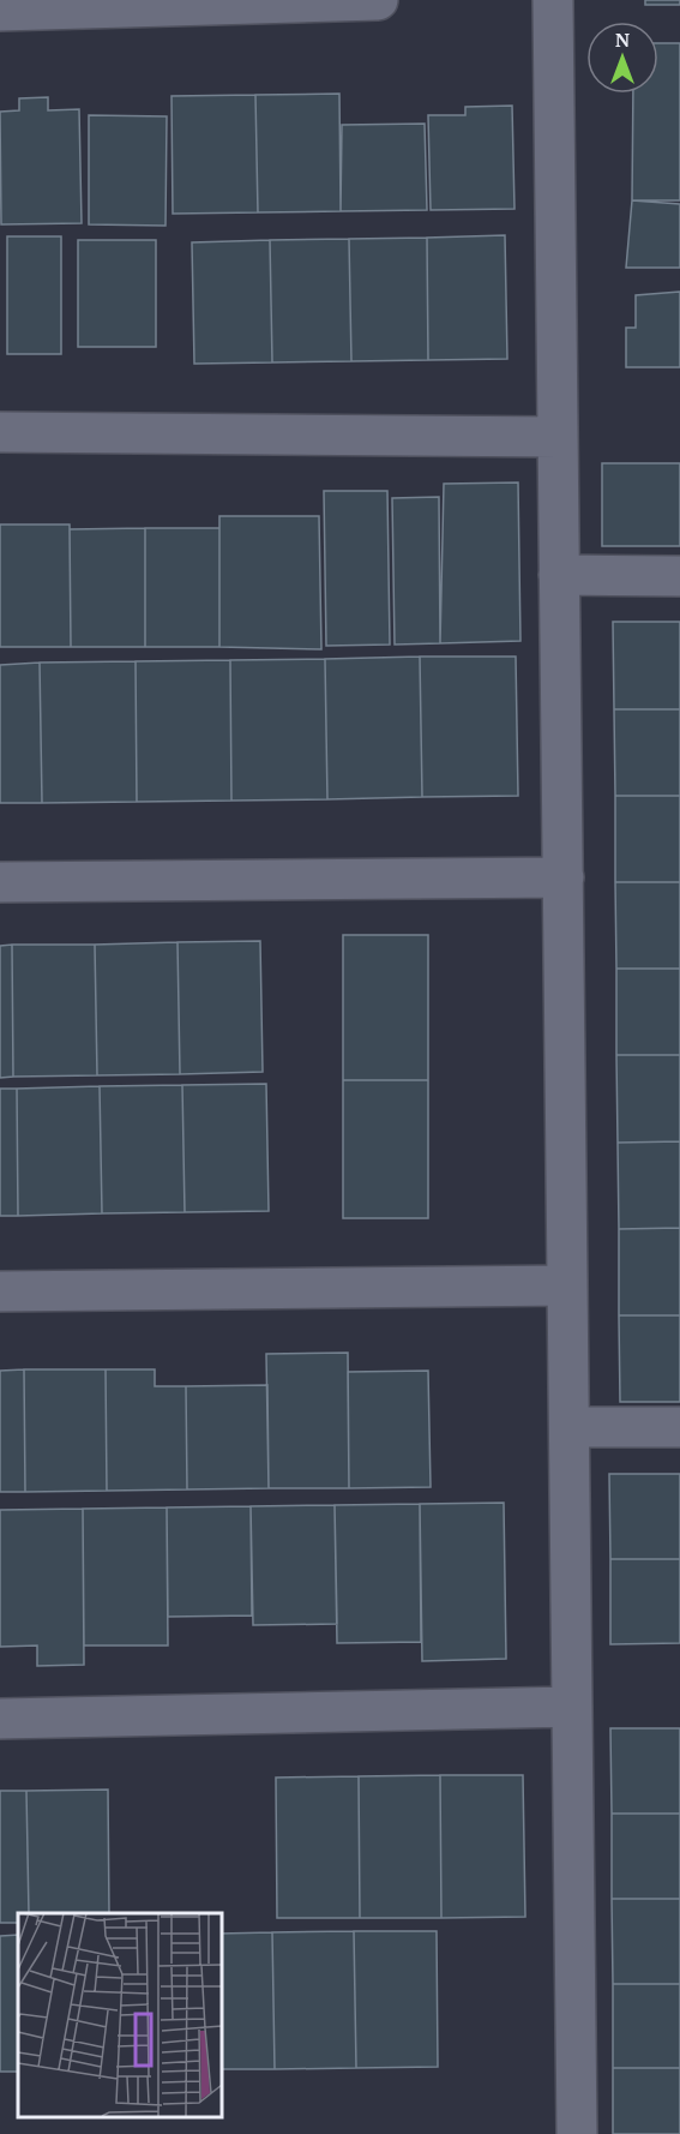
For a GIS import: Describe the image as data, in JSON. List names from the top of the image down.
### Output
{
  "north": "top"
}
